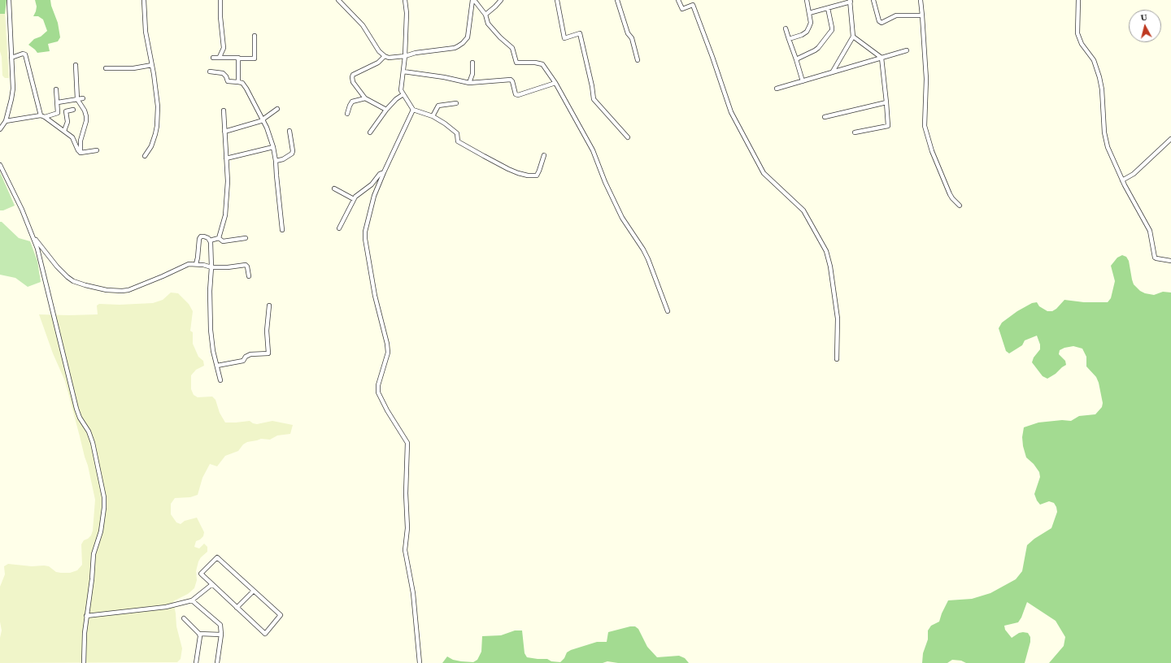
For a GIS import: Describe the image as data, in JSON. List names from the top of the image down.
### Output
{
  "north": "top"
}
